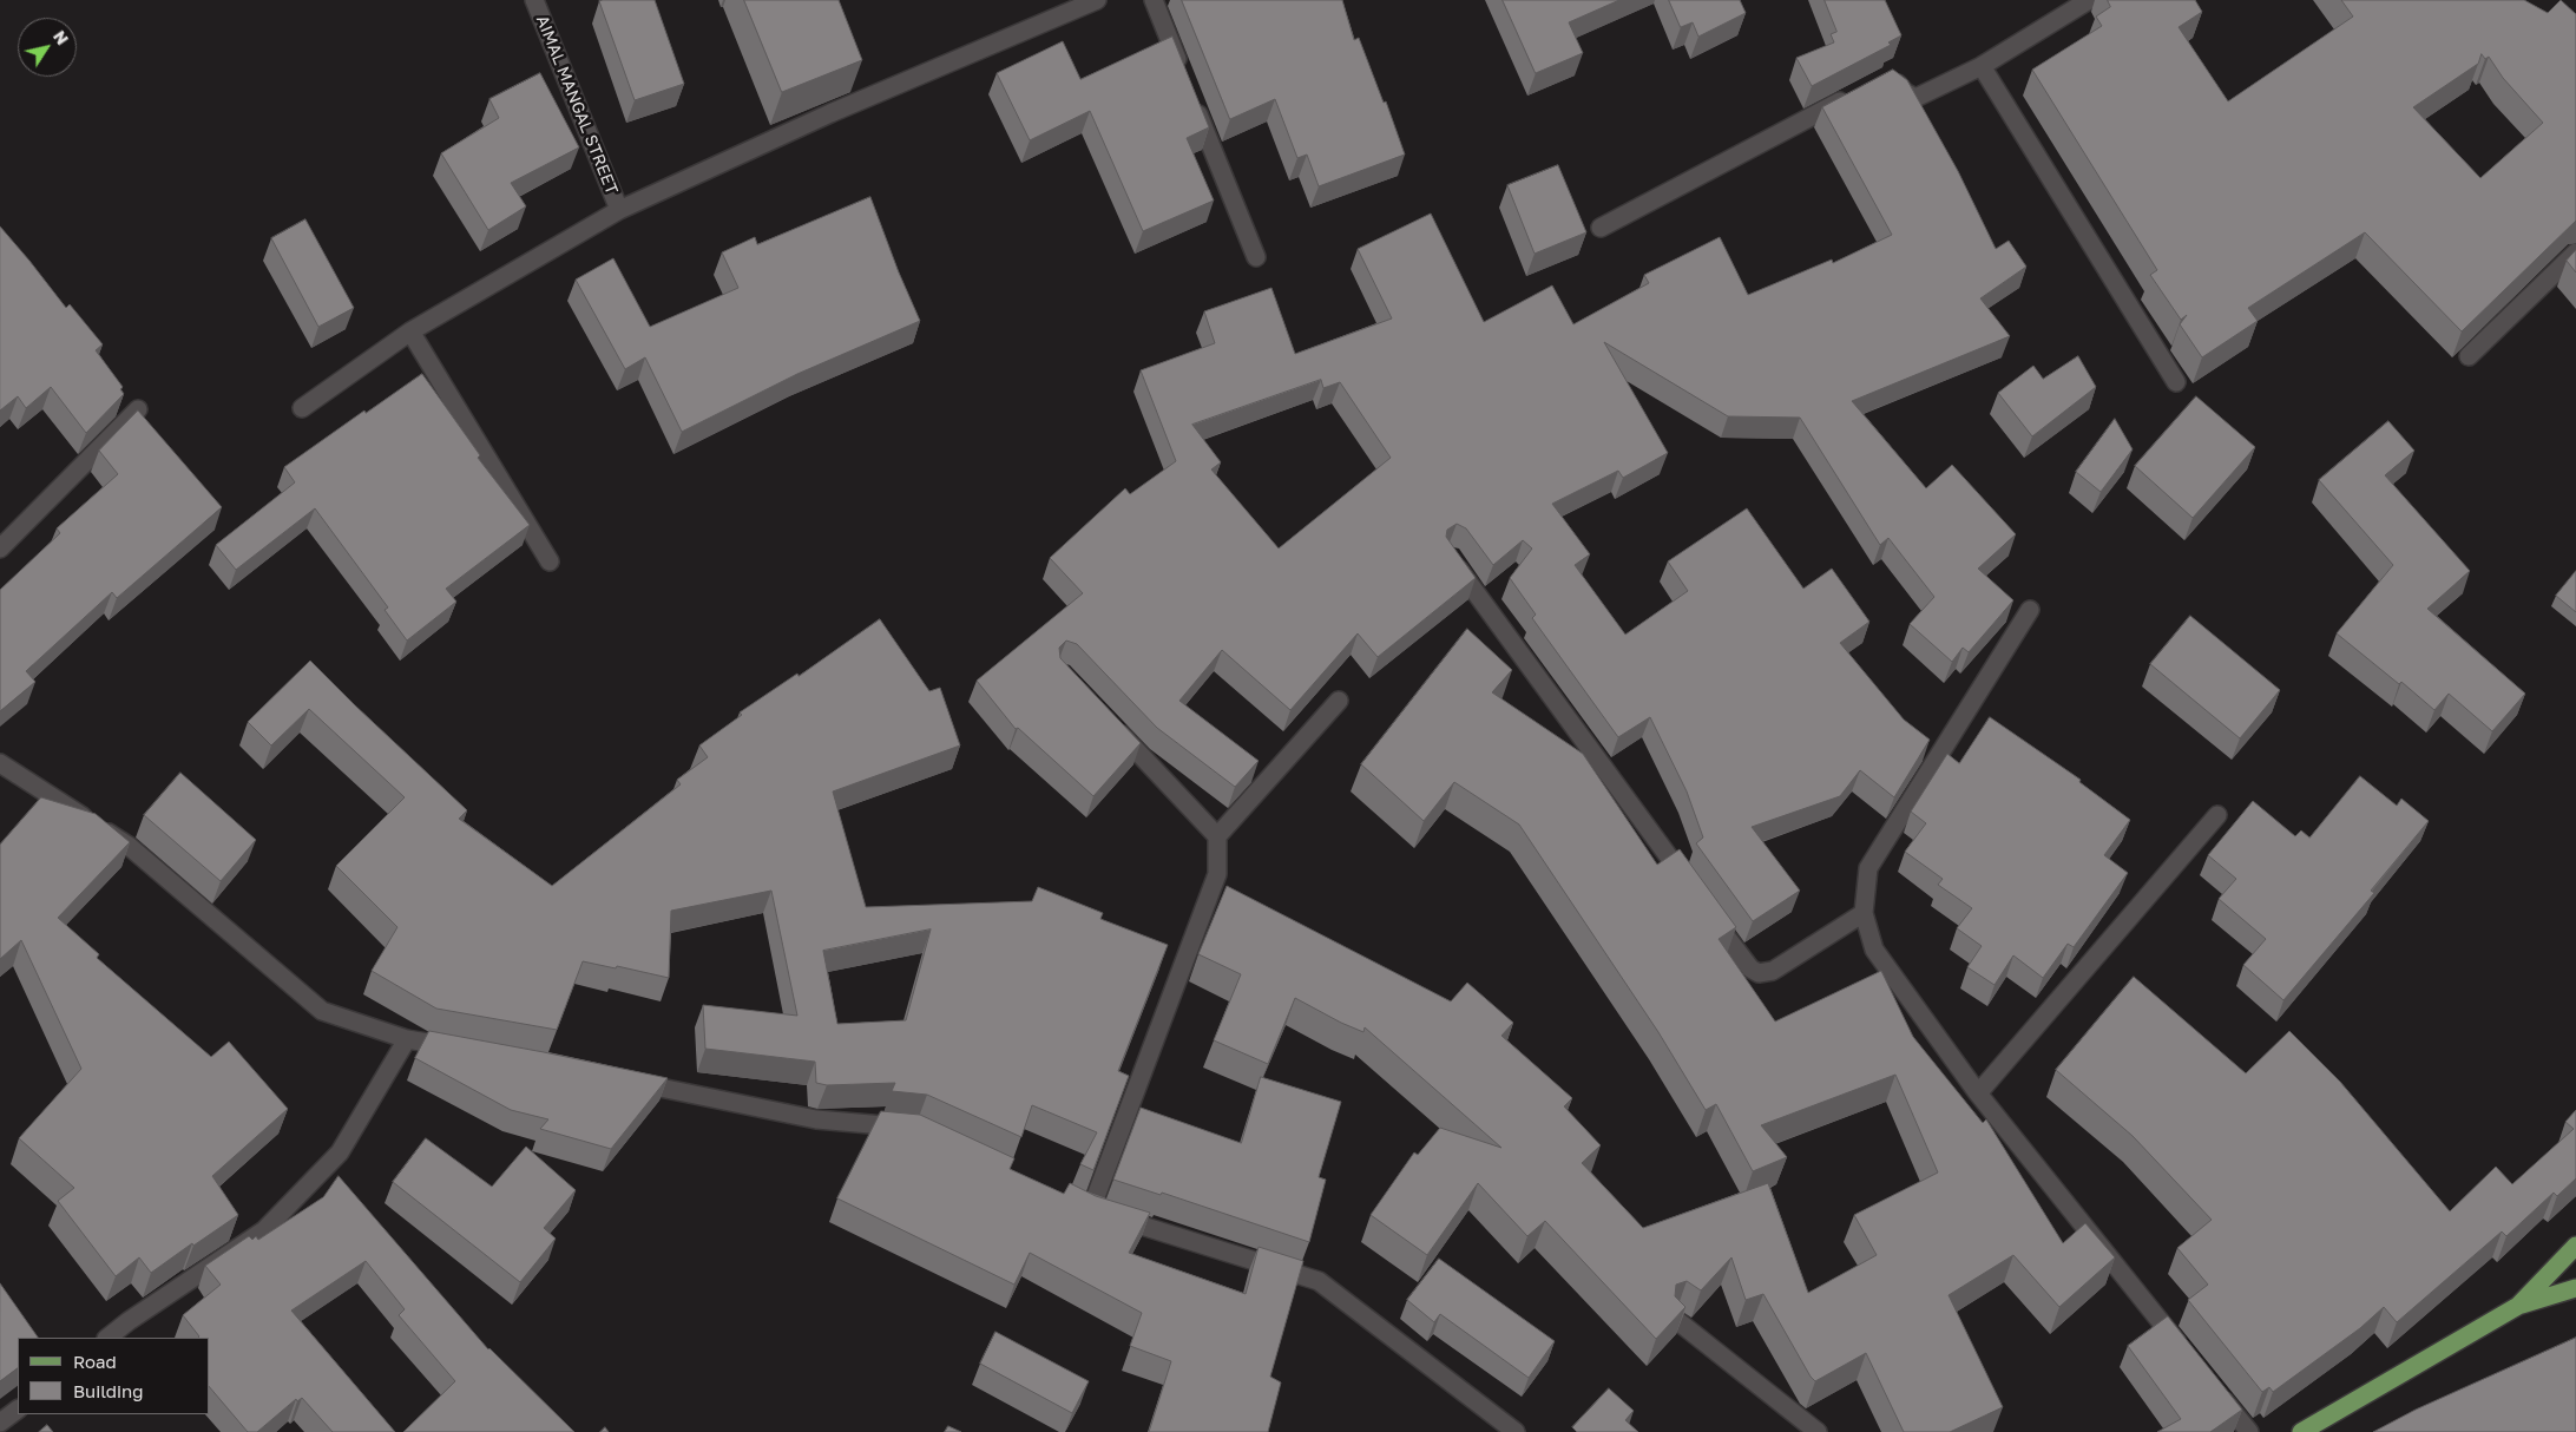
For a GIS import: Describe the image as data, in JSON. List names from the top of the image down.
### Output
{
  "streets": {
    "street": ["AIMAL MANGAL STREET"]
  },
  "legend": ["Road", "Building"],
  "north": "top right"
}
